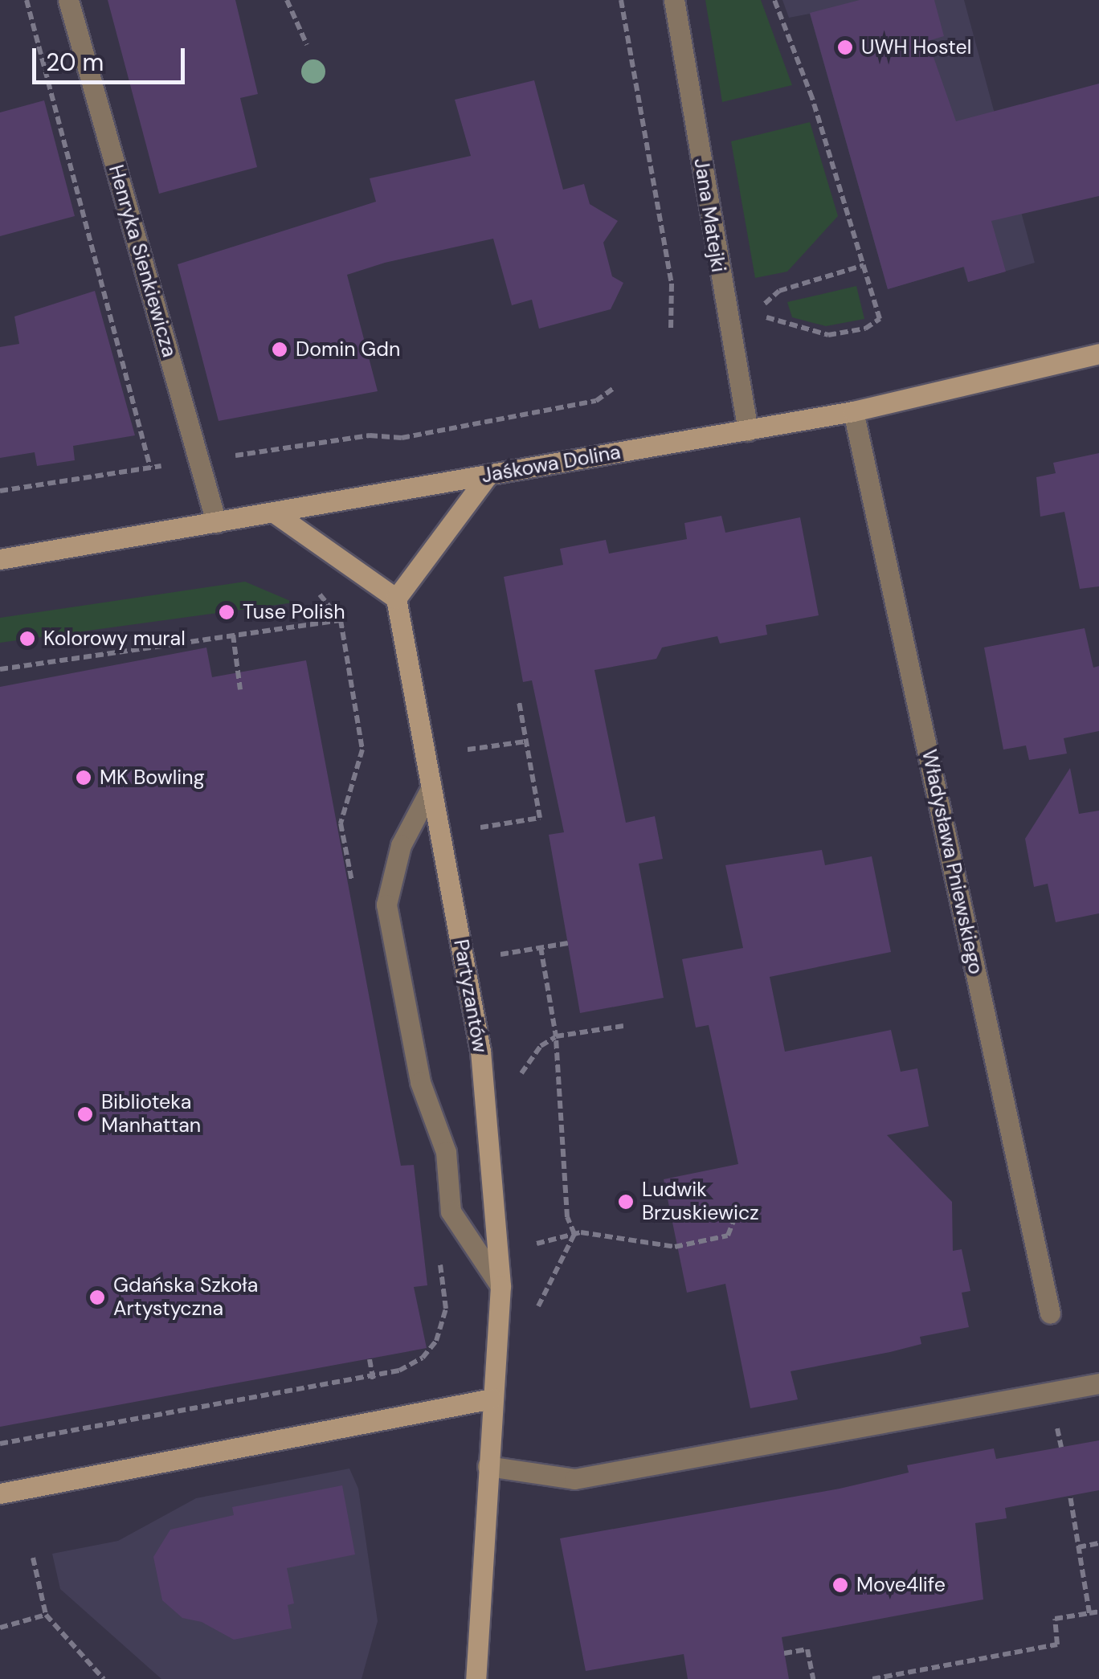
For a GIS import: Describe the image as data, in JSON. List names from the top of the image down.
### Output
{
  "streets": {
    "street": [
      "Jana Matejki",
      "Henryka Sienkiewicza",
      "Jaśkowa Dolina",
      "Władysława Pniewskiego",
      "Partyzantów"
    ]
  },
  "crossings": [
    ["Jana Matejki", "Jaśkowa Dolina"],
    ["Henryka Sienkiewicza", "Jaśkowa Dolina"],
    ["Jaśkowa Dolina", "Władysława Pniewskiego"]
  ],
  "places": [
    "UWH Hostel",
    "Domin Gdn",
    "Tuse Polish",
    "Kolorowy mural",
    "MK Bowling",
    "Biblioteka Manhattan",
    "Ludwik Brzuskiewicz",
    "Gdańska Szkoła Artystyczna",
    "Move4life"
  ],
  "scale_bar": "20 m"
}
